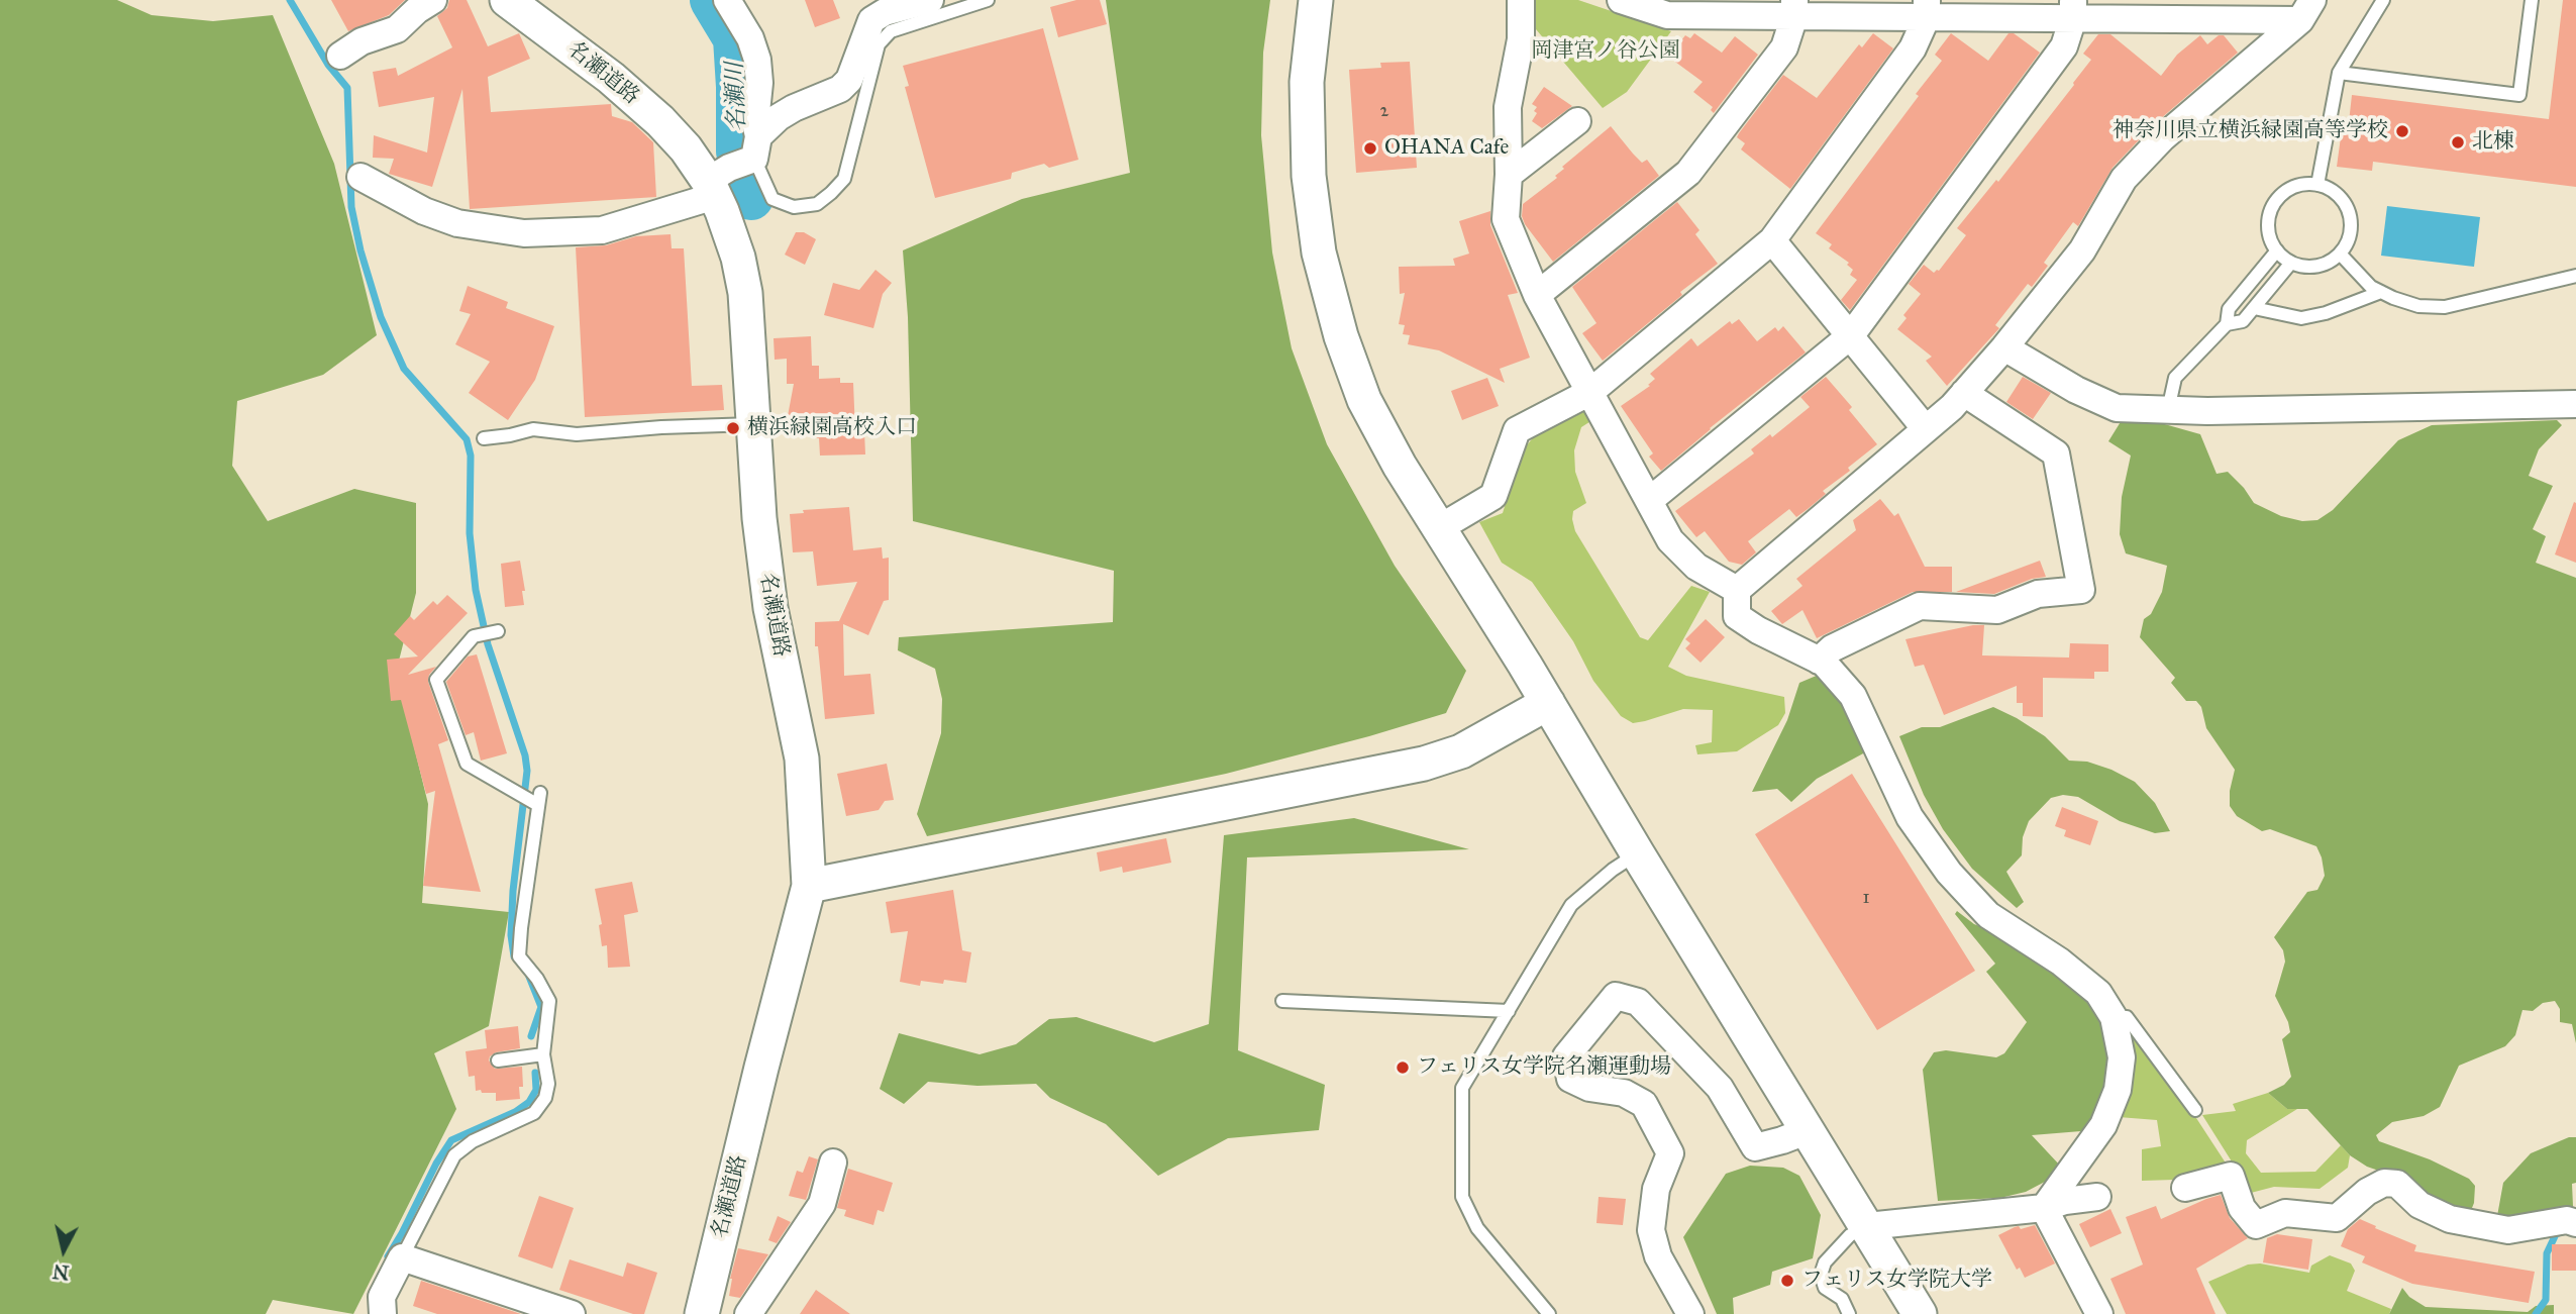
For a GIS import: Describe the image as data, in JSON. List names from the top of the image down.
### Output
{
  "streets": {
    "street": ["名瀬道路"]
  },
  "water": ["名瀬川"],
  "parks": ["岡津宮ノ谷公園"],
  "places": [
    "神奈川県立横浜緑園高等学校",
    "北棟",
    "OHANA Cafe",
    "横浜緑園高校入口",
    "フェリス女学院名瀬運動場",
    "フェリス女学院大学"
  ],
  "house_numbers": ["2", "1"],
  "north": "bottom"
}
